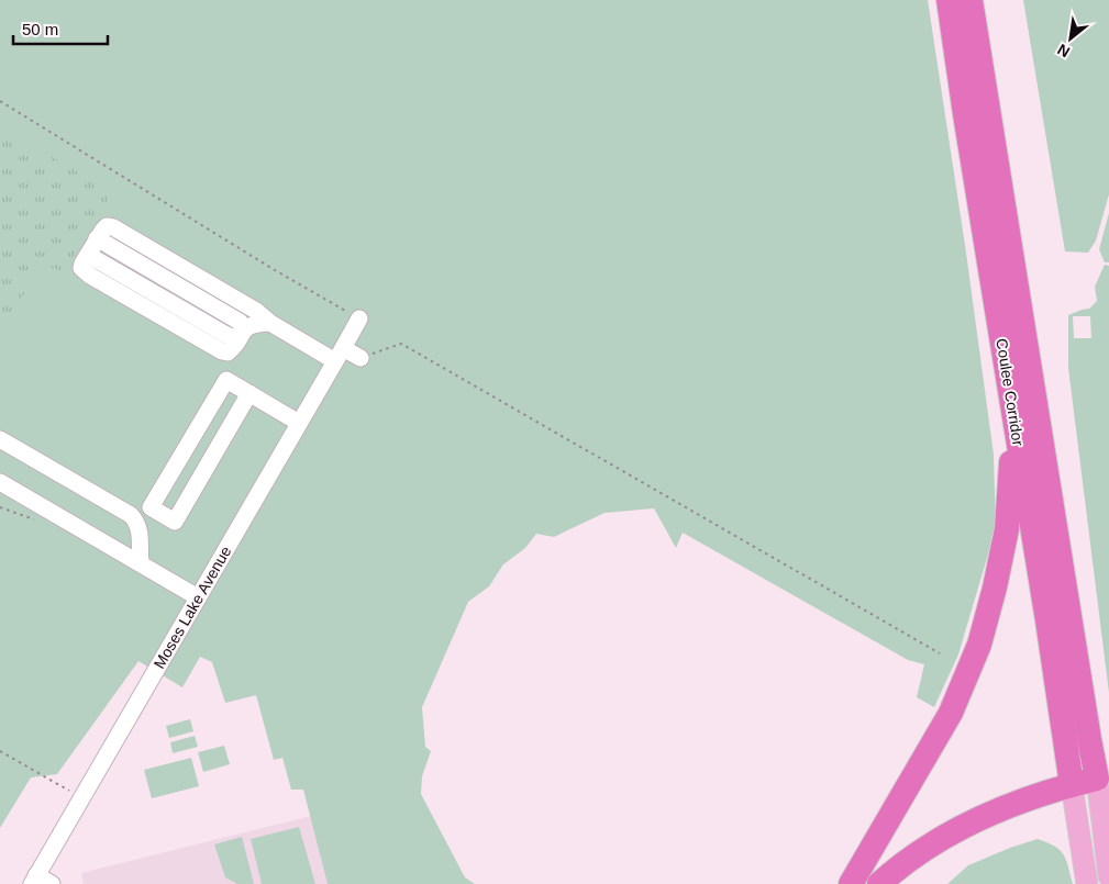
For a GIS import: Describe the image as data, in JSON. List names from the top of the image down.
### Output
{
  "streets": {
    "highway": ["Coulee Corridor"],
    "street": ["Moses Lake Avenue"]
  },
  "scale_bar": "50 m",
  "north": "bottom left"
}
